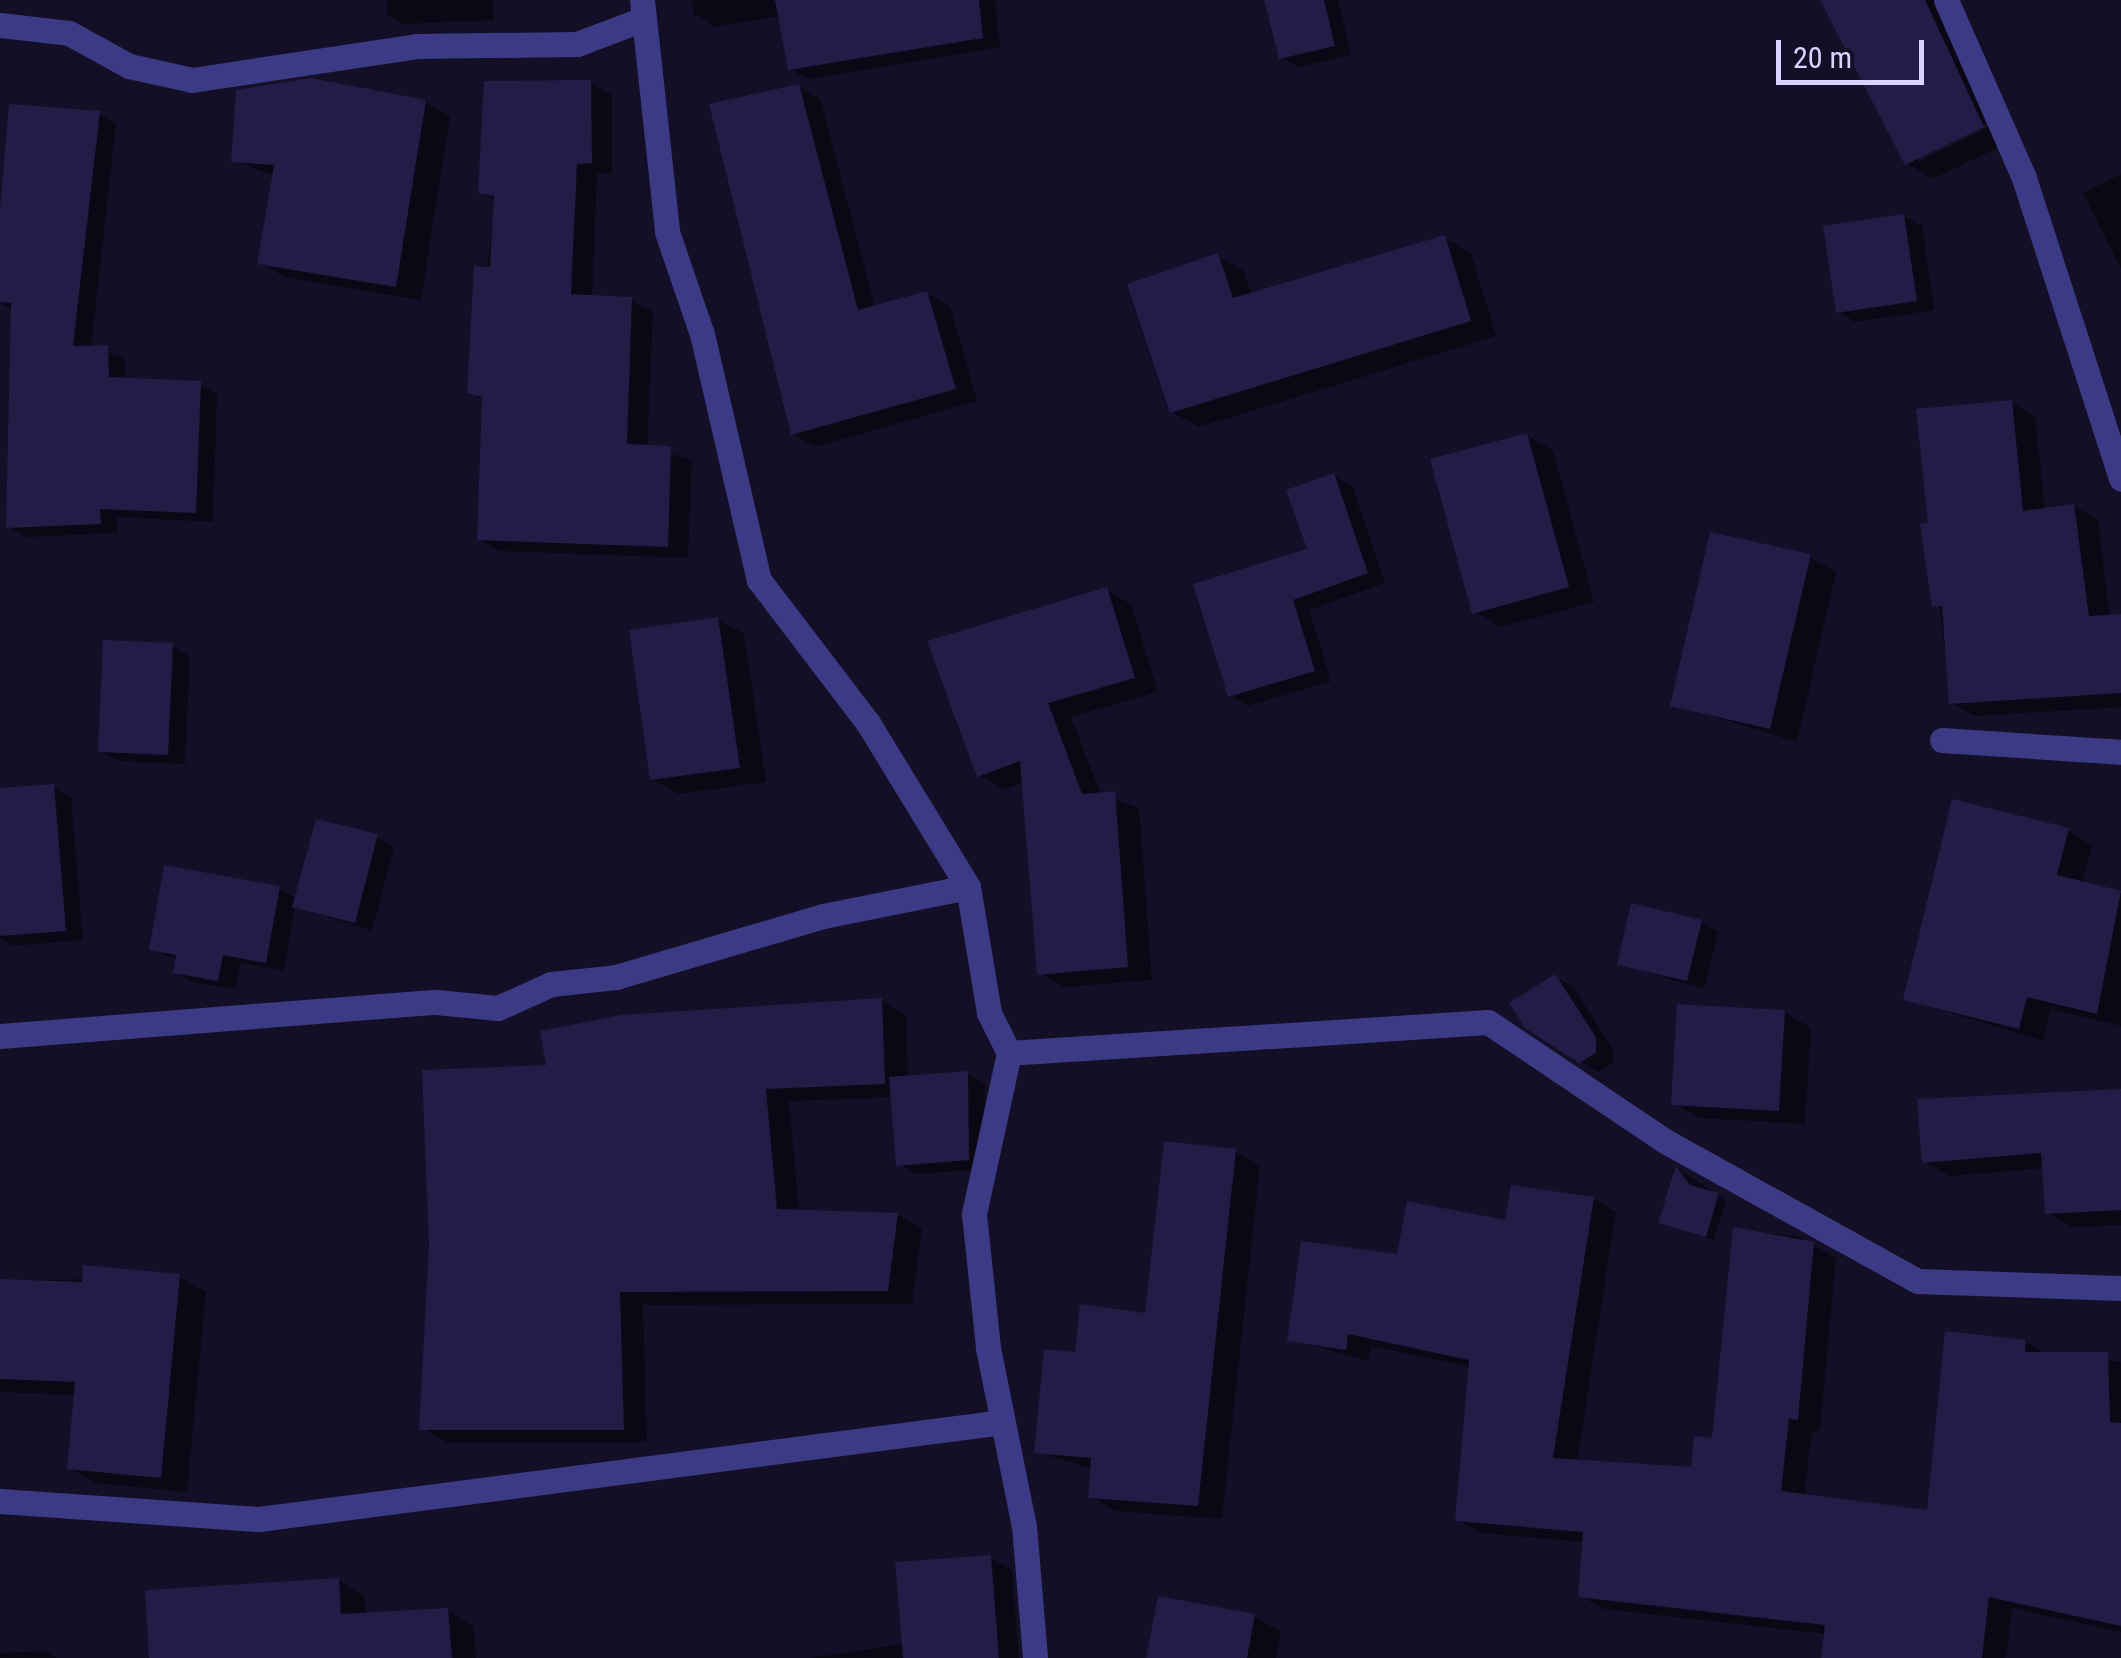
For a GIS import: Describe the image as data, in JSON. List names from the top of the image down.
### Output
{
  "scale_bar": "20 m"
}
